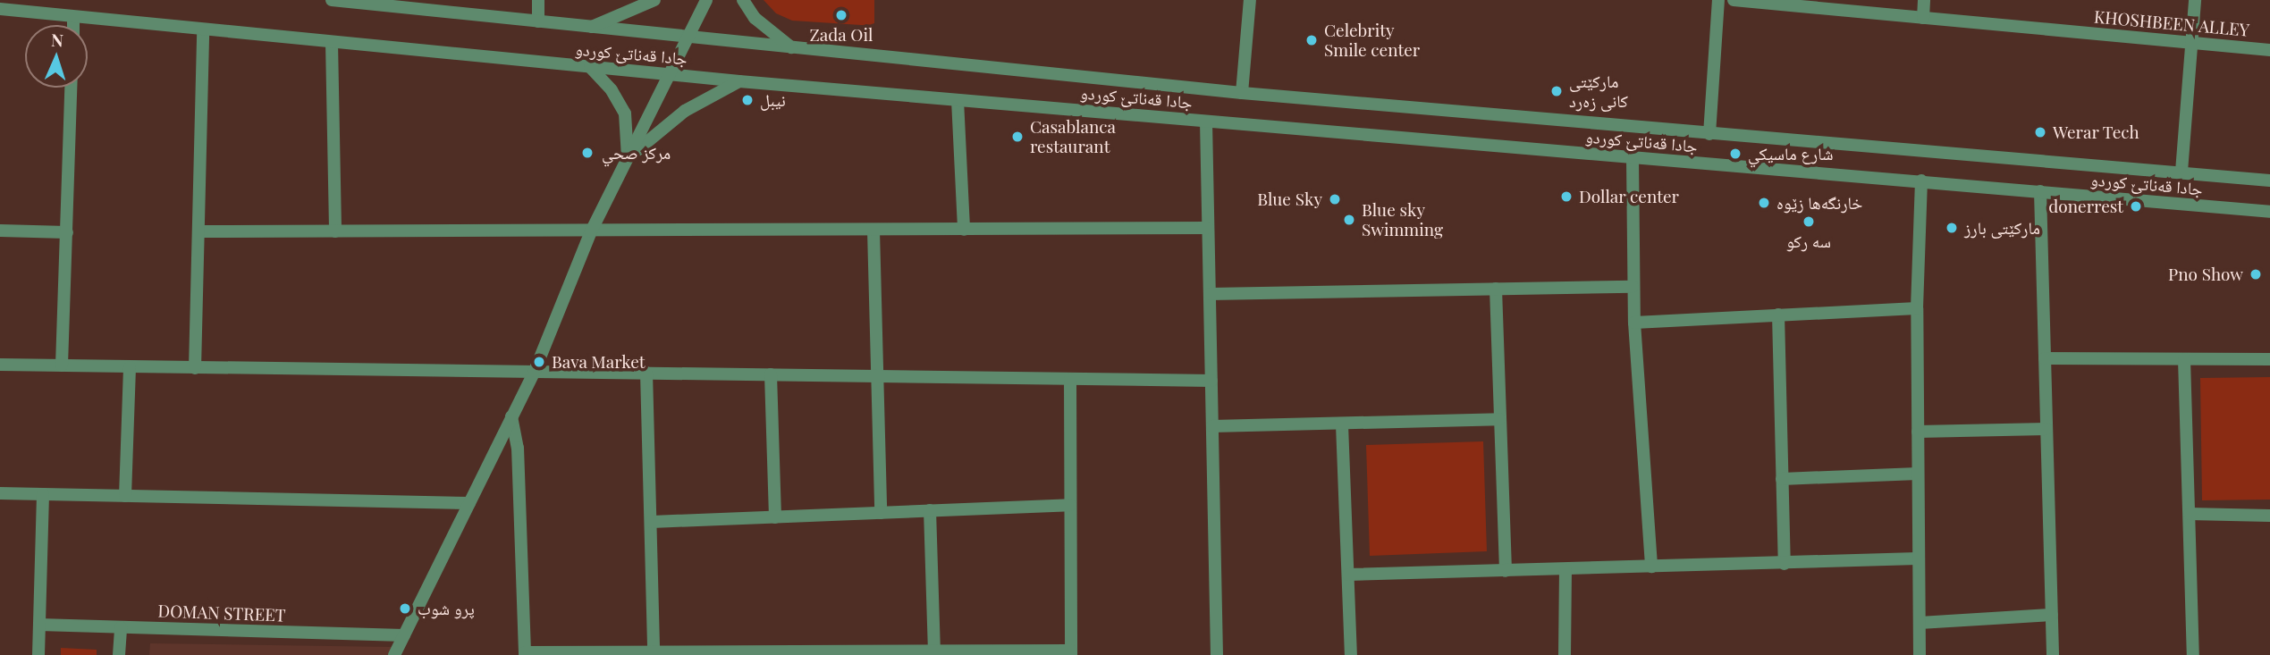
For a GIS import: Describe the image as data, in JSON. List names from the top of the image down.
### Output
{
  "streets": {
    "street": ["KHOSHBEEN ALLEY", "جادا قەناتێ کوردو", "DOMAN STREET"]
  },
  "places": [
    "Zada Oil",
    "Celebrity Smile center",
    "مارکێتی کانی زەرد",
    "نيبل",
    "Werar Tech",
    "Casablanca restaurant",
    "مركز صحي",
    "شارع ماسيكي",
    "Dollar center",
    "Blue Sky",
    "خارنگەها زێوە",
    "donerrest",
    "Blue sky Swimming",
    "سه ركو",
    "مارکێتی بارز",
    "Pno Show",
    "Bava Market",
    "پرو شوب"
  ],
  "north": "top"
}
